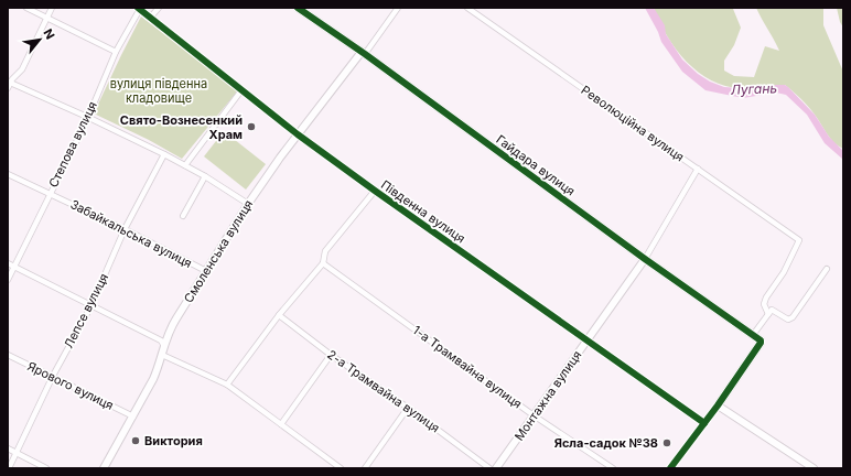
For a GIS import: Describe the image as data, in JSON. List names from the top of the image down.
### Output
{
  "streets": {
    "street": [
      "Революційна вулиця",
      "Степова вулиця",
      "Гайдара вулиця",
      "Південна вулиця",
      "Забайкальська вулиця",
      "Смоленська вулиця",
      "Лепсе вулиця",
      "1-а Трамвайна вулиця",
      "Ярового вулиця",
      "2-а Трамвайна вулиця",
      "Монтажна вулиця"
    ]
  },
  "crossings": [
    ["Степова вулиця", "Південна вулиця"],
    ["Степова вулиця", "Забайкальська вулиця"],
    ["Гайдара вулиця", "Смоленська вулиця"],
    ["Гайдара вулиця", "Монтажна вулиця"],
    ["Південна вулиця", "Смоленська вулиця"],
    ["Південна вулиця", "Монтажна вулиця"],
    ["Забайкальська вулиця", "Смоленська вулиця"],
    ["Забайкальська вулиця", "Лепсе вулиця"],
    ["Смоленська вулиця", "Ярового вулиця"],
    ["Лепсе вулиця", "Ярового вулиця"],
    ["1-а Трамвайна вулиця", "Монтажна вулиця"]
  ],
  "water": ["Лугань"],
  "parks": ["вулиця південна кладовище"],
  "places": ["Свято-Вознесенкий Храм", "Виктория", "Ясла-садок №38"],
  "north": "top right"
}
